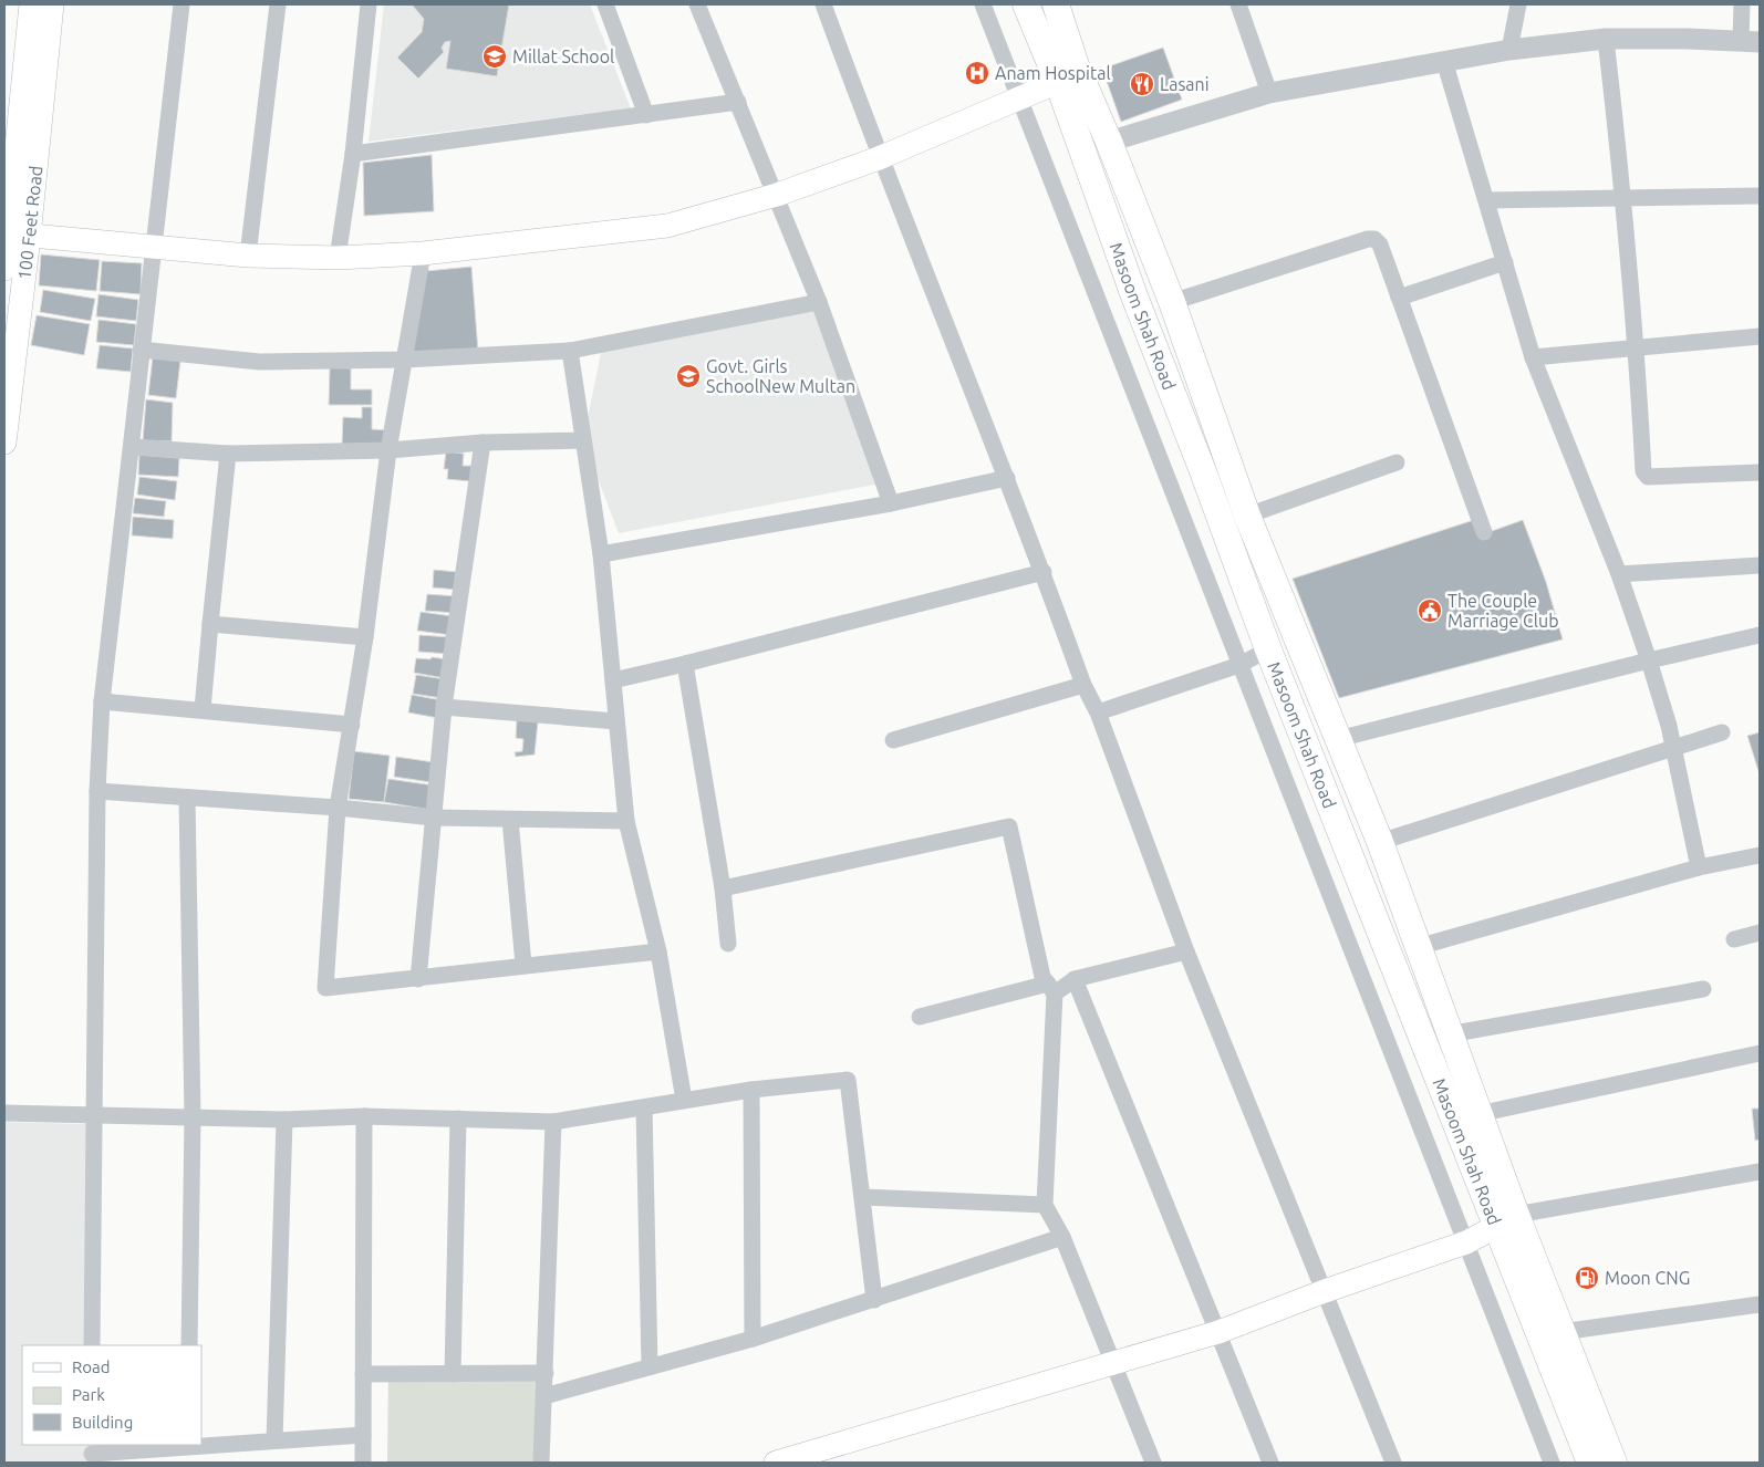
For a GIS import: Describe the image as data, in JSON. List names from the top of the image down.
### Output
{
  "streets": {
    "main road": ["100 Feet Road", "Masoom Shah Road"]
  },
  "places": {
    "school or university": ["Millat School", "Govt. Girls SchoolNew Multan"],
    "hospital": ["Anam Hospital"],
    "restaurant": ["Lasani"],
    "public building": ["The Couple Marriage Club"],
    "fuel station": ["Moon CNG"]
  },
  "legend": ["Road", "Park", "Building"]
}
